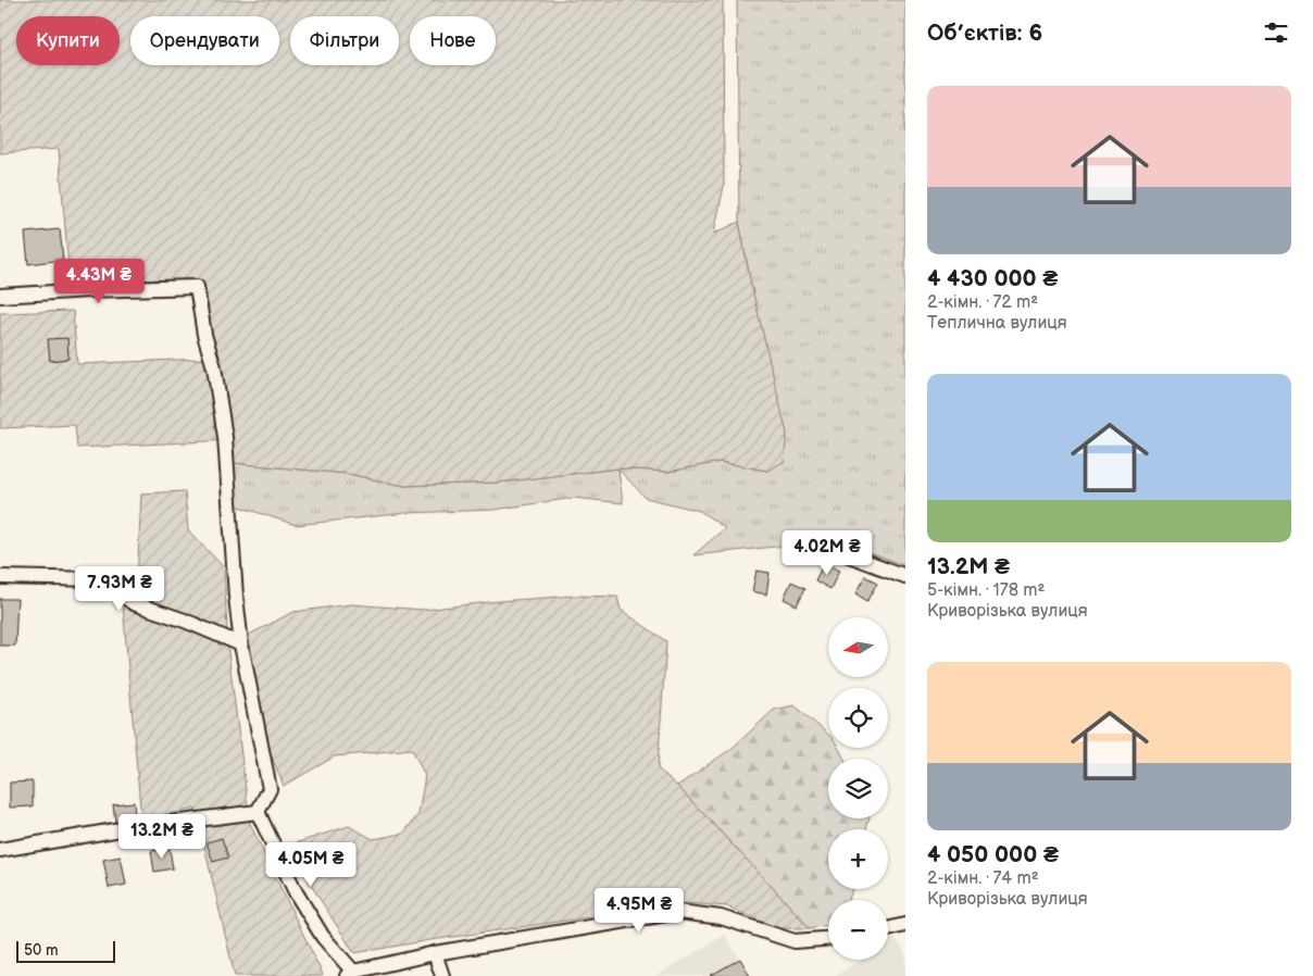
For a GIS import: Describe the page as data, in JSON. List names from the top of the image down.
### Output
{
  "scale_bar": "50 m",
  "north": "left",
  "page": {
    "heading": "Об’єктів: 6",
    "chip": [
      "Купити",
      "Орендувати",
      "Фільтри",
      "Нове"
    ],
    "list": [
      {
        "name": "4 430 000 ₴",
        "note": "2-кімн. · 72 m² · Теплична вулиця"
      },
      {
        "name": "13.2M ₴",
        "note": "5-кімн. · 178 m² · Криворізька вулиця"
      },
      {
        "name": "4 050 000 ₴",
        "note": "2-кімн. · 74 m² · Криворізька вулиця"
      }
    ],
    "price": [
      "4.43M ₴",
      "4.02M ₴",
      "7.93M ₴",
      "13.2M ₴",
      "4.05M ₴",
      "4.95M ₴"
    ],
    "map_buttons": ["+", "−"],
    "scale": "50 m"
  }
}
